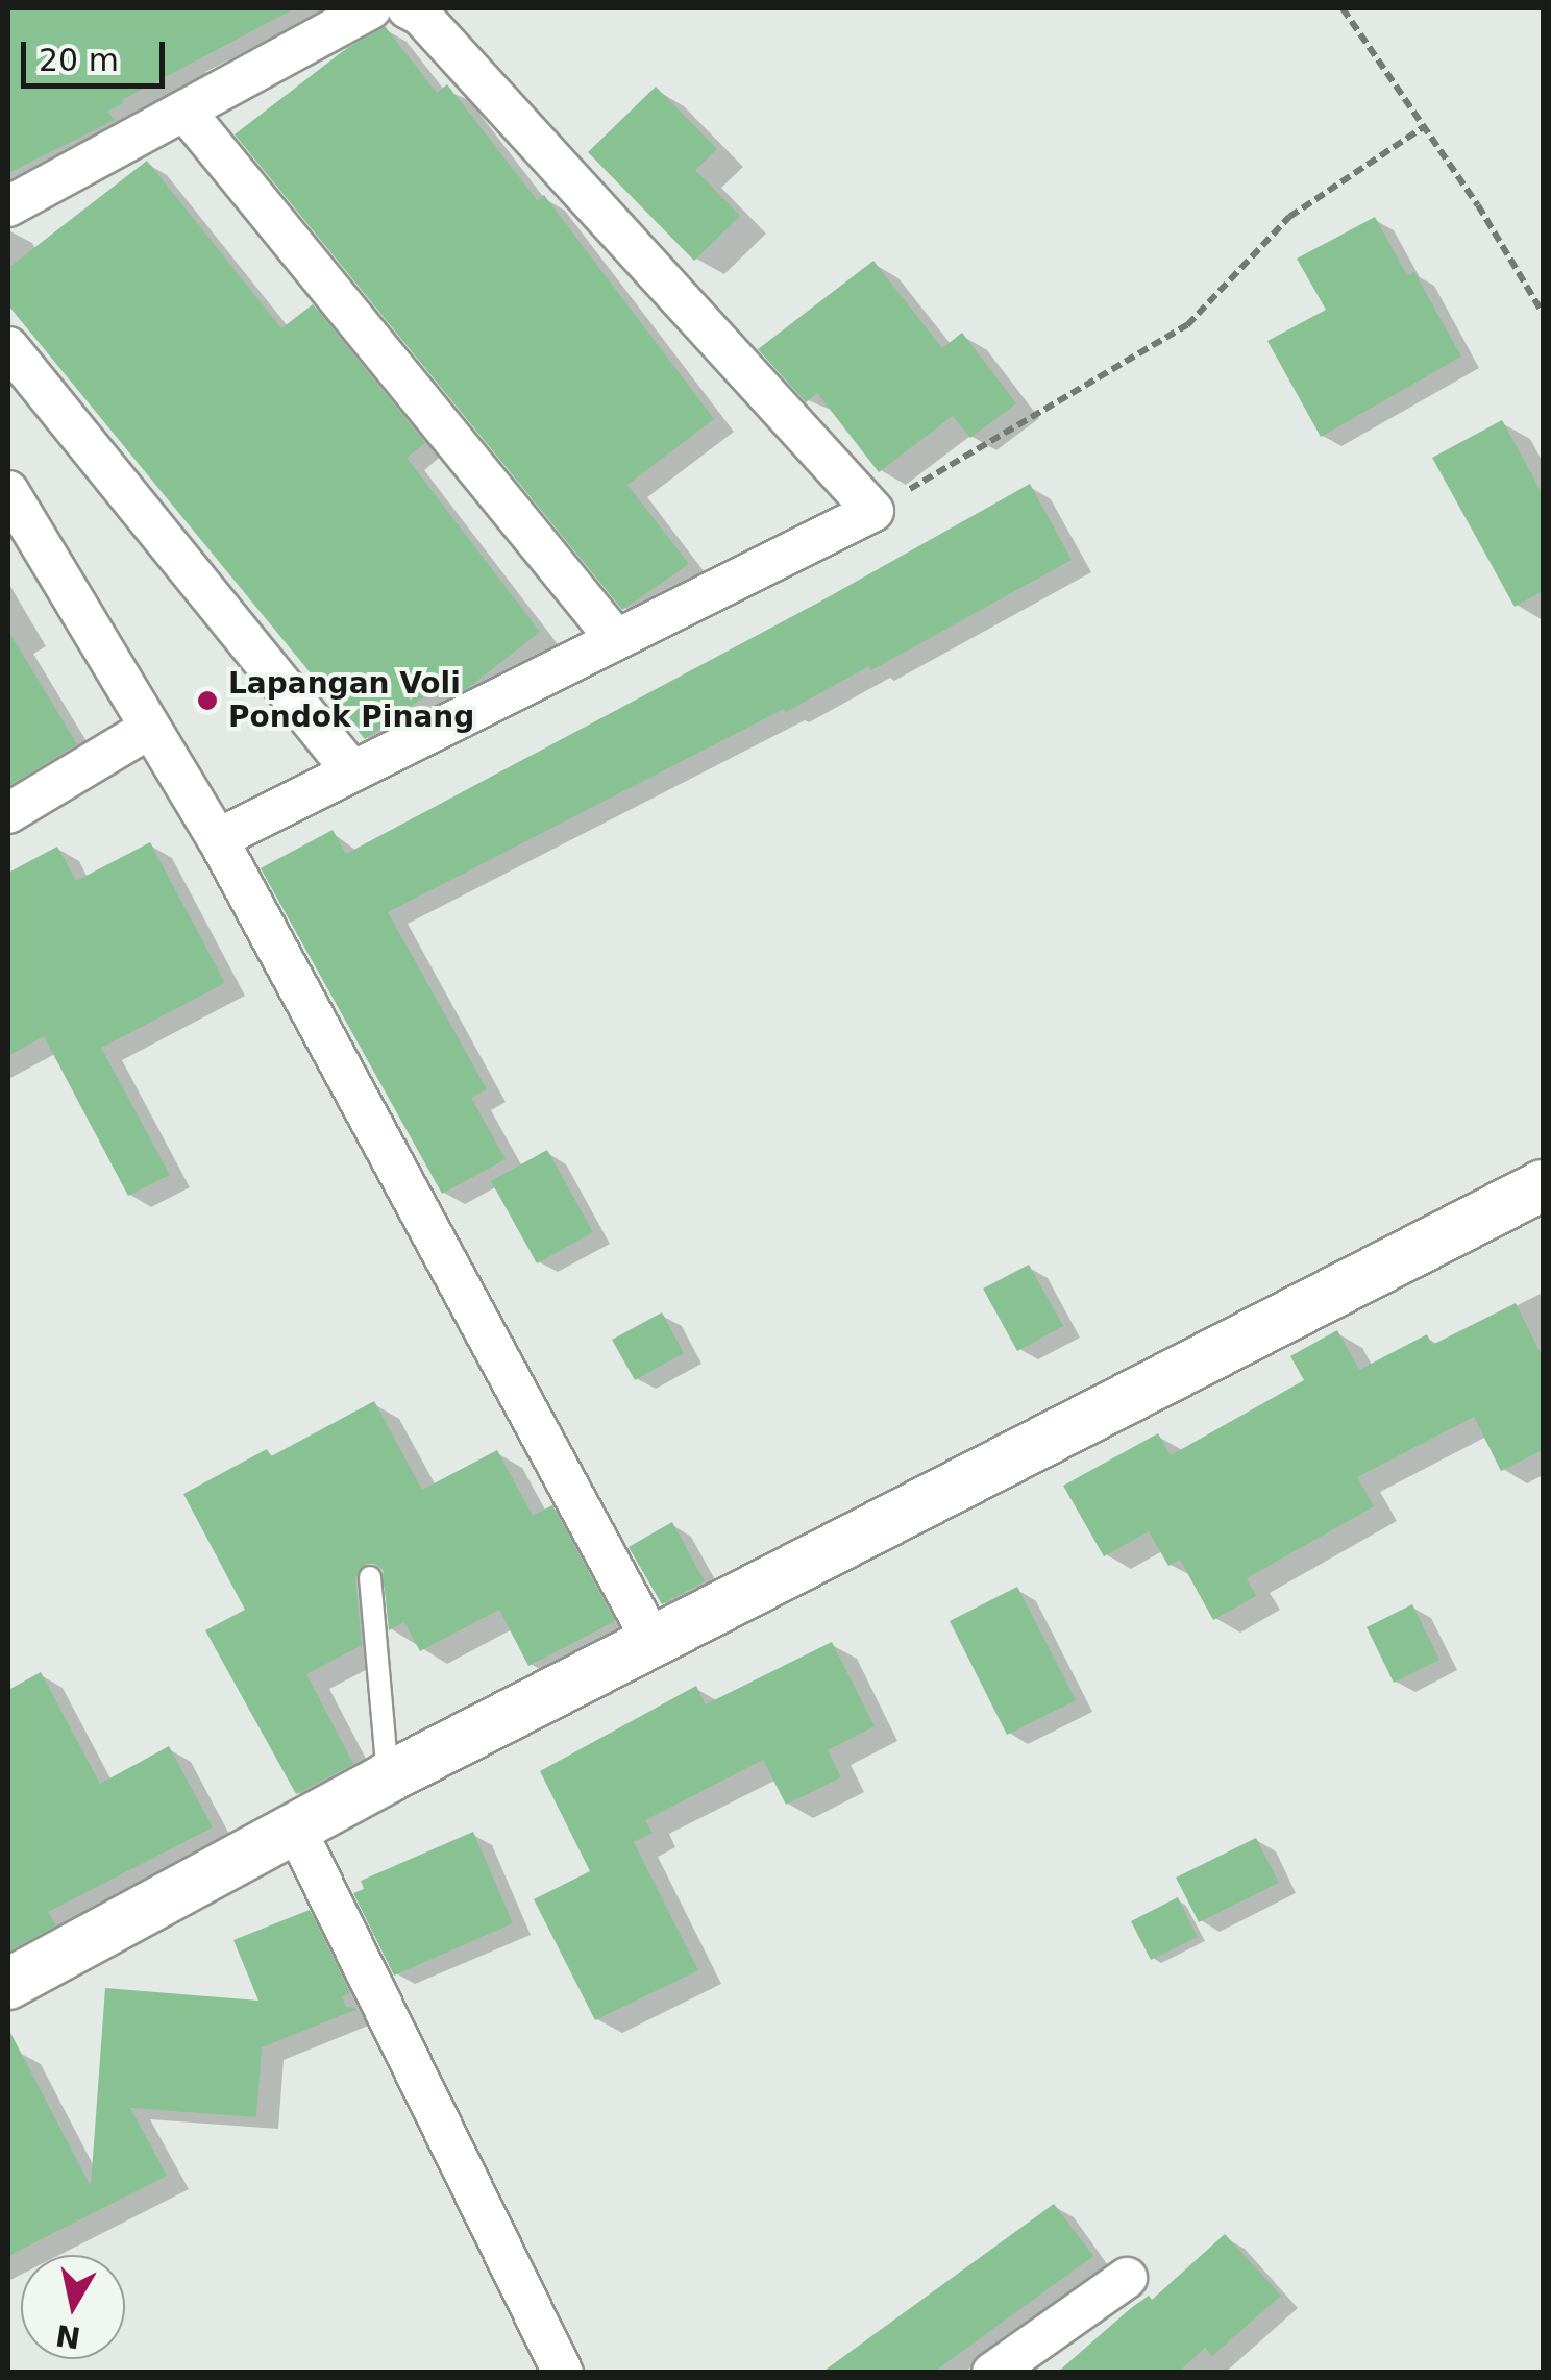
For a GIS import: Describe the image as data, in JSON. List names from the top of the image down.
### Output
{
  "places": ["Lapangan Voli Pondok Pinang"],
  "scale_bar": "20 m",
  "north": "bottom"
}
